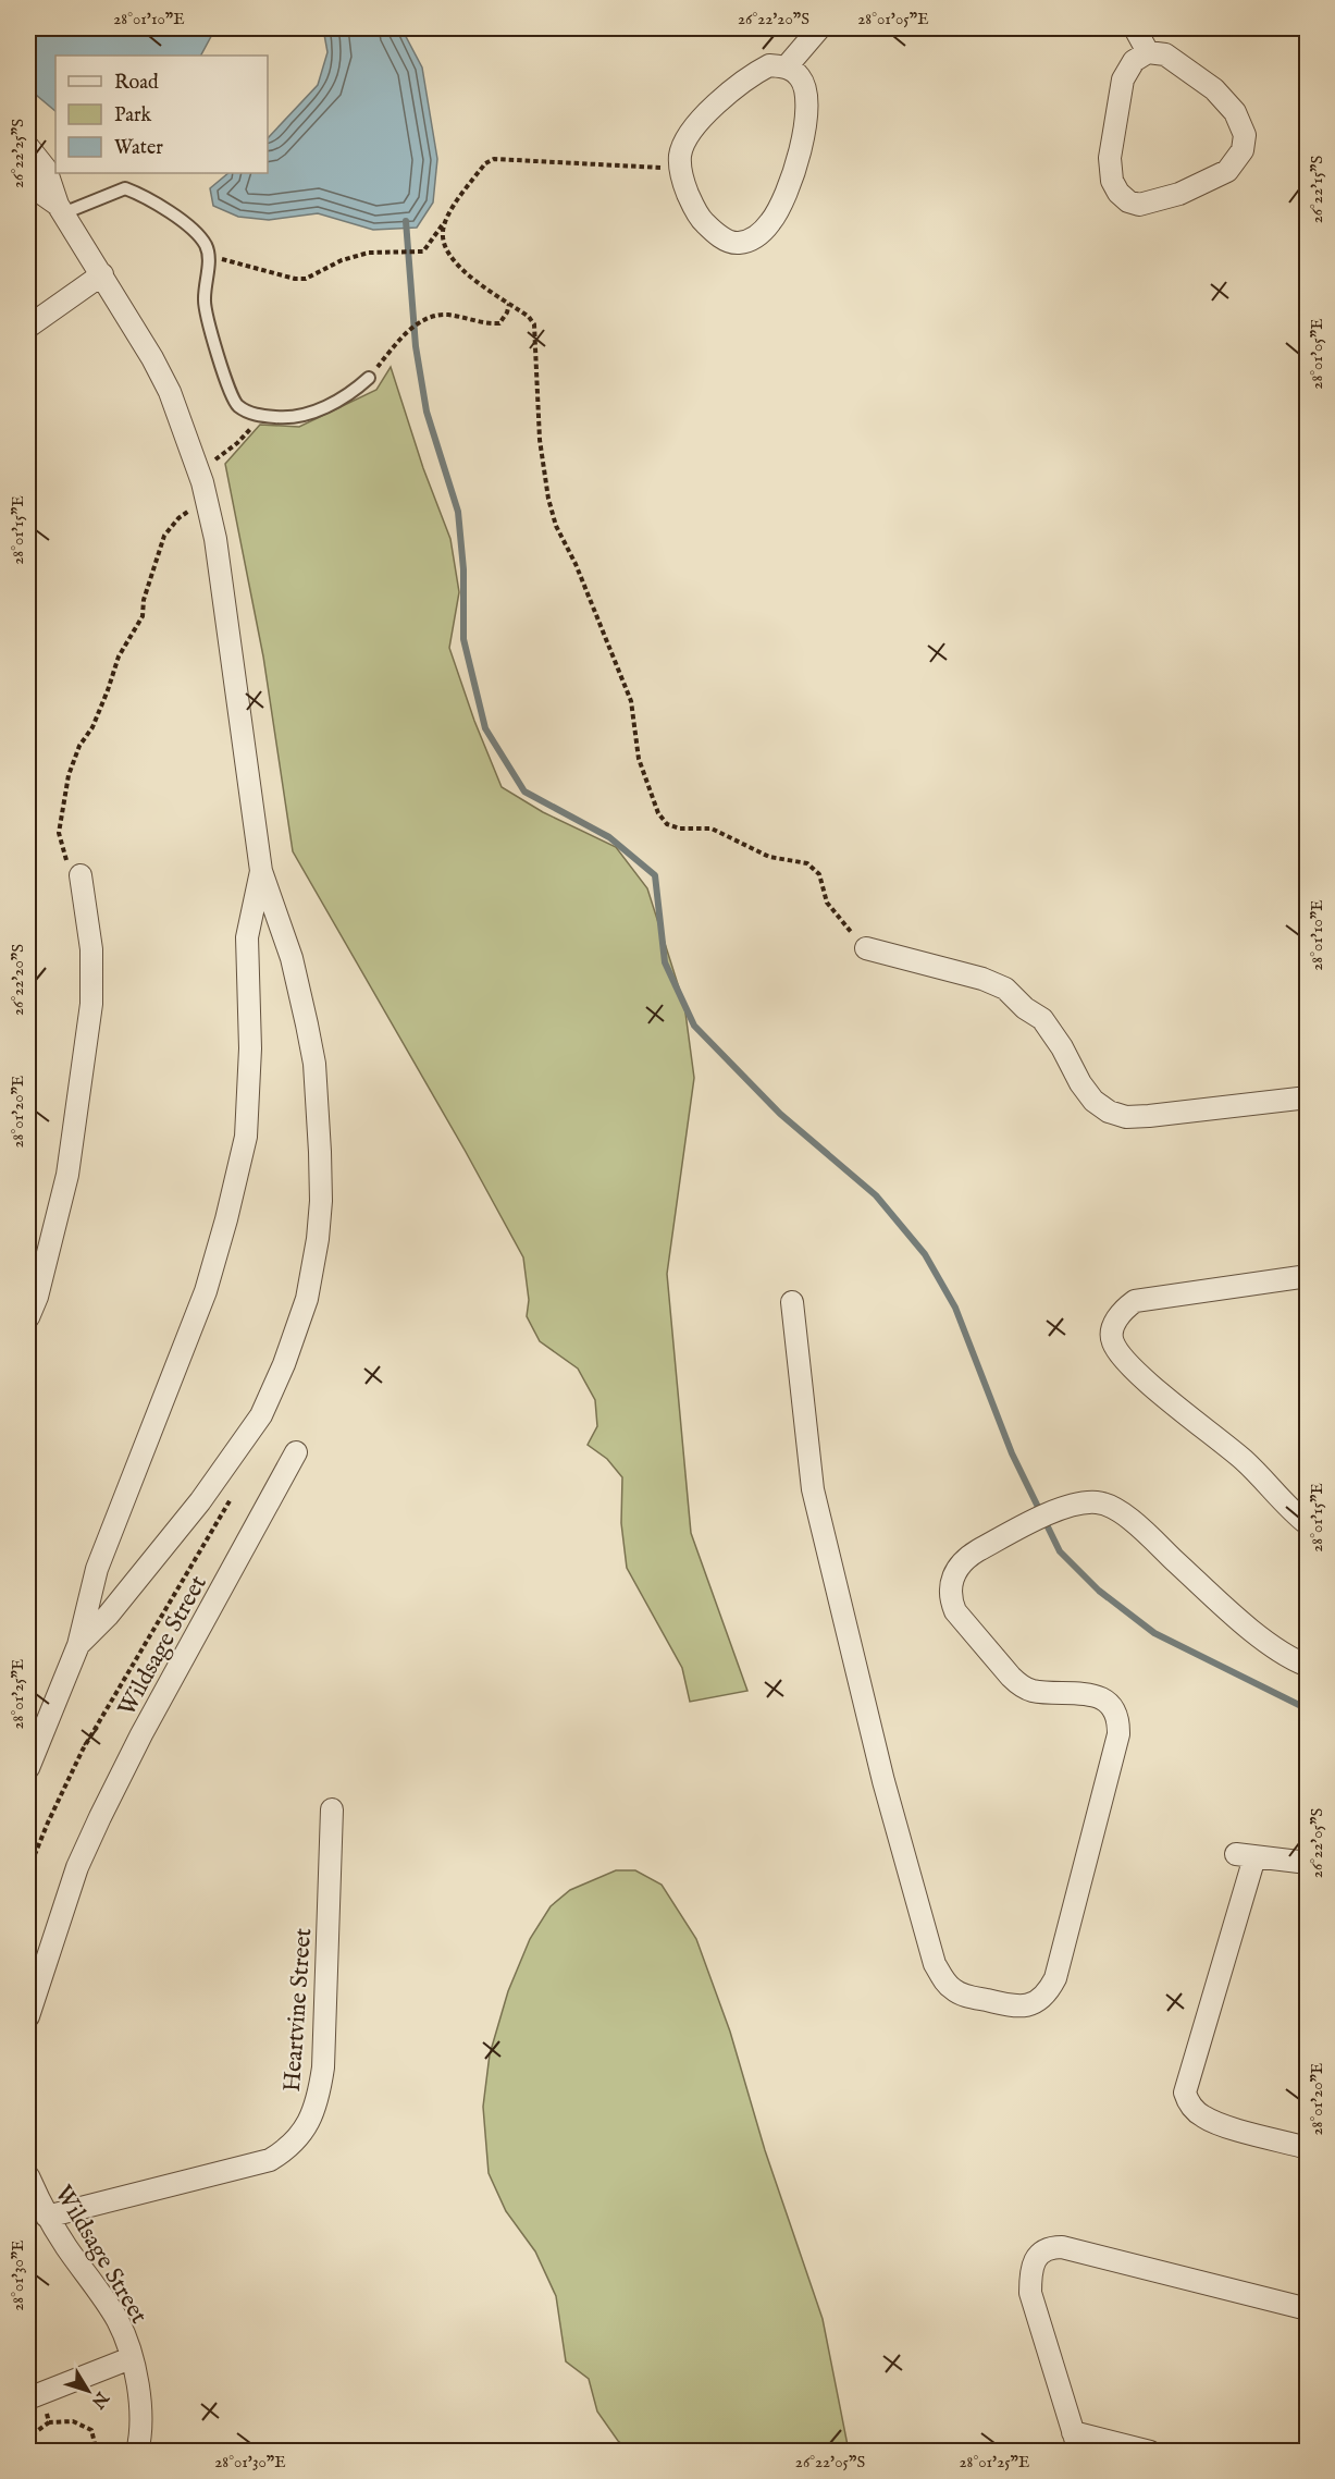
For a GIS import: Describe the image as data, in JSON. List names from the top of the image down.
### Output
{
  "streets": {
    "street": ["Wildsage Street", "Heartvine Street"]
  },
  "crossings": [
    ["Wildsage Street", "Heartvine Street"]
  ],
  "legend": ["Road", "Park", "Water"],
  "north": "bottom right",
  "coordinates": [
    "28°01'10\"E",
    "26°22'20\"S",
    "28°01'05\"E",
    "26°22'25\"S",
    "26°22'15\"S",
    "28°01'15\"E",
    "28°01'20\"E",
    "28°01'25\"E",
    "26°22'05\"S",
    "28°01'30\"E"
  ]
}
